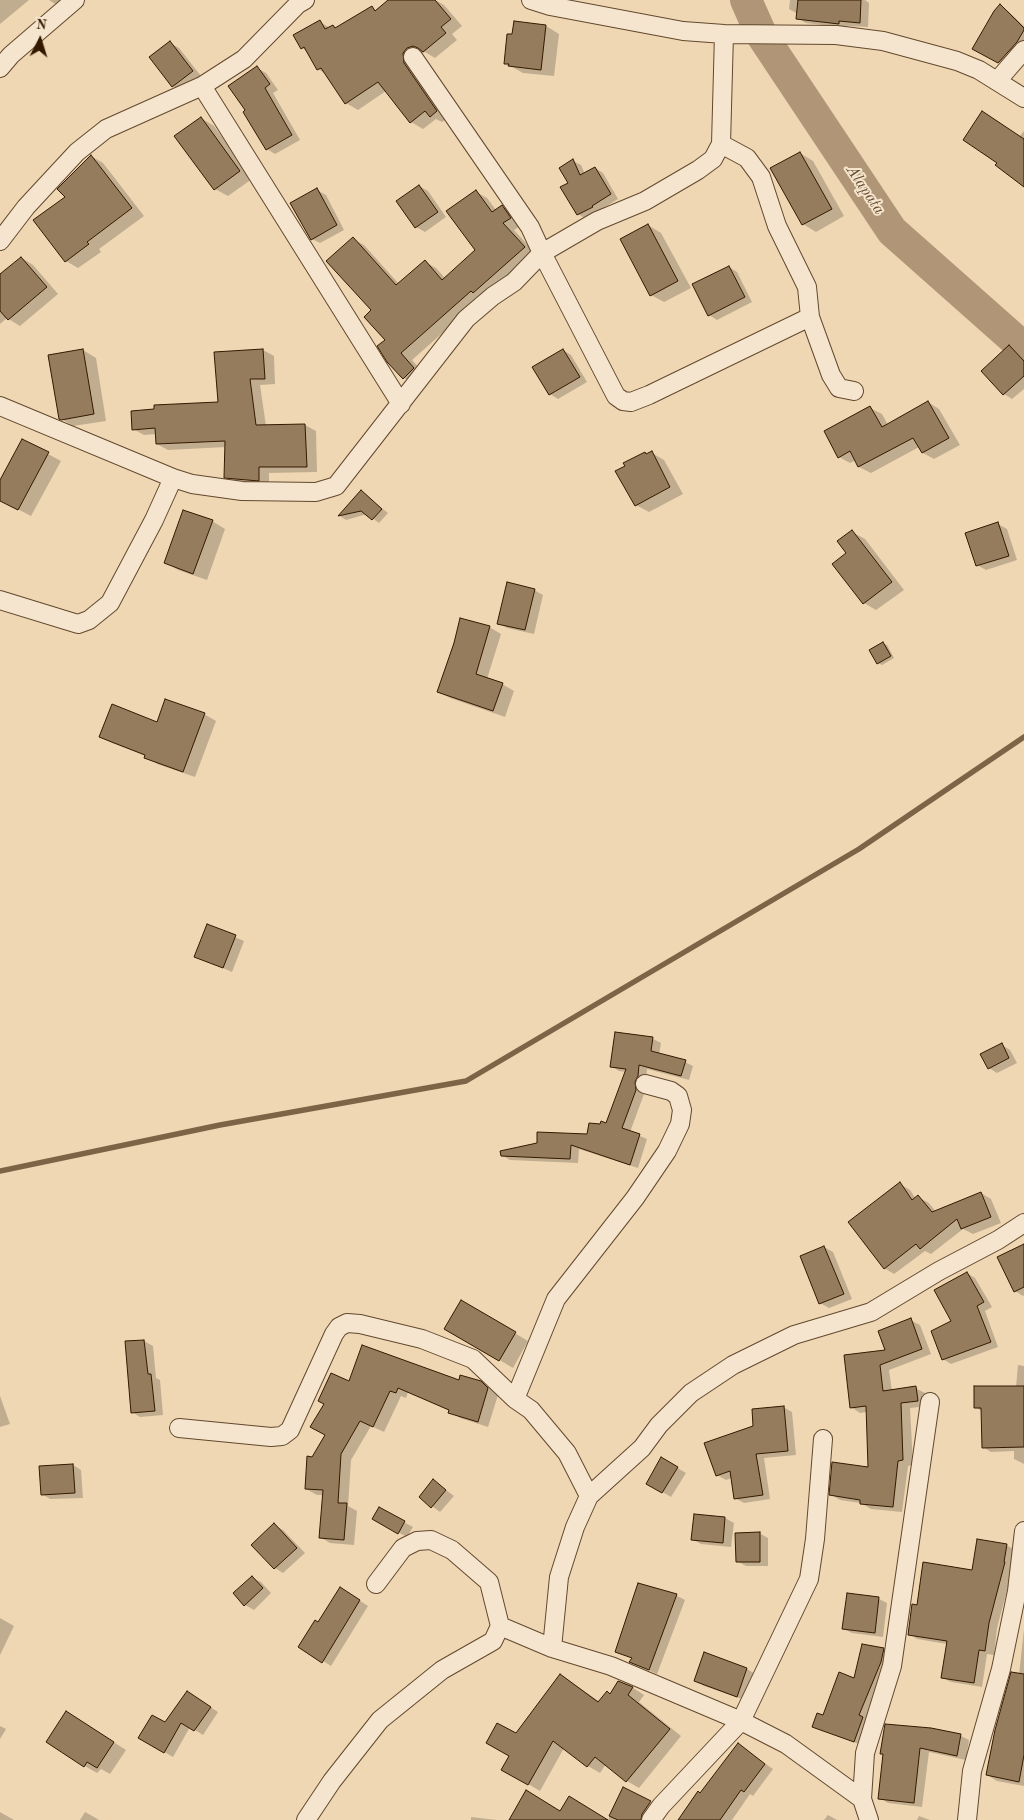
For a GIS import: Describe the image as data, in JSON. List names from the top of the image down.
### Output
{
  "water": ["Alapata"],
  "north": "top"
}
